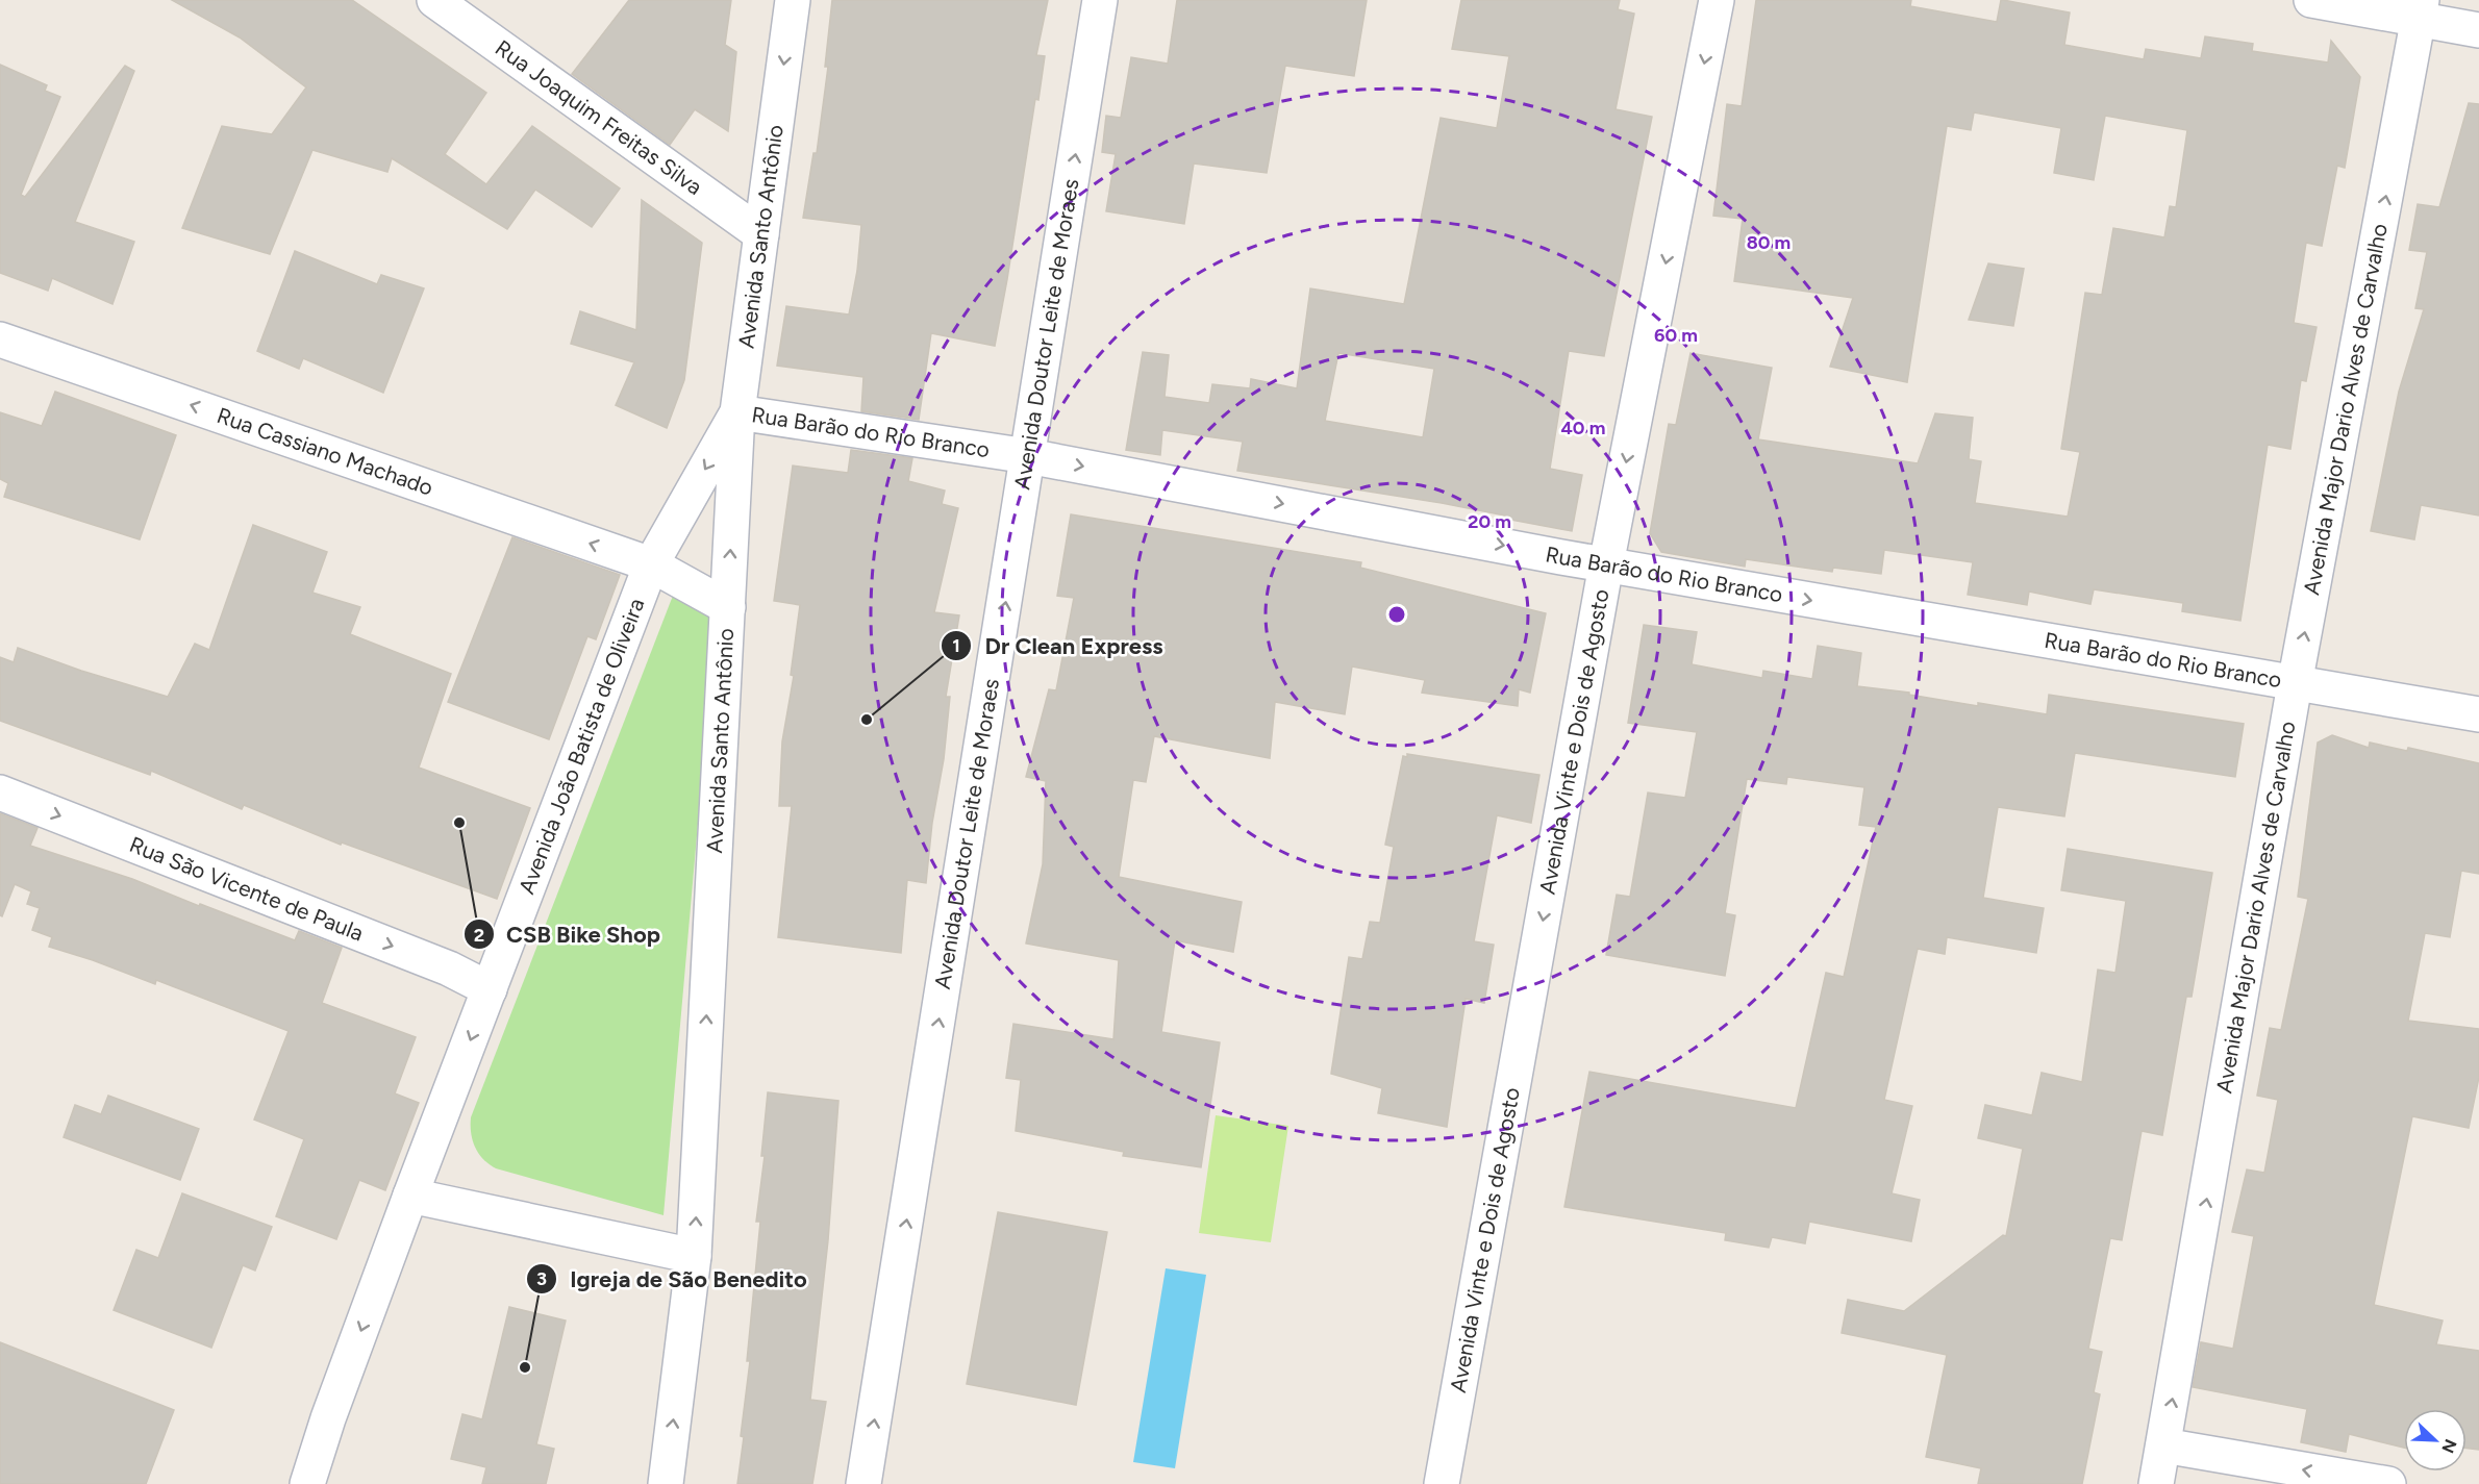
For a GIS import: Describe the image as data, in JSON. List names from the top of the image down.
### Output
{
  "streets": {
    "street": [
      "Rua Joaquim Freitas Silva",
      "Avenida Santo Antônio",
      "Avenida Doutor Leite de Moraes",
      "Avenida Major Dario Alves de Carvalho",
      "Rua Barão do Rio Branco",
      "Rua Cassiano Machado",
      "Avenida Vinte e Dois de Agosto",
      "Avenida João Batista de Oliveira",
      "Rua São Vicente de Paula"
    ]
  },
  "crossings": [
    ["Rua Joaquim Freitas Silva", "Avenida Santo Antônio"],
    ["Avenida Santo Antônio", "Rua Barão do Rio Branco"],
    ["Avenida Santo Antônio", "Rua Cassiano Machado"],
    ["Avenida Santo Antônio", "Avenida João Batista de Oliveira"],
    ["Avenida Doutor Leite de Moraes", "Rua Barão do Rio Branco"],
    ["Avenida Major Dario Alves de Carvalho", "Rua Barão do Rio Branco"],
    ["Rua Barão do Rio Branco", "Avenida Vinte e Dois de Agosto"],
    ["Rua Barão do Rio Branco", "Avenida João Batista de Oliveira"],
    ["Rua Cassiano Machado", "Avenida João Batista de Oliveira"],
    ["Avenida João Batista de Oliveira", "Rua São Vicente de Paula"]
  ],
  "one_way": [
    "Avenida Doutor Leite de Moraes",
    "Avenida Major Dario Alves de Carvalho",
    "Rua Barão do Rio Branco",
    "Rua Cassiano Machado",
    "Avenida Vinte e Dois de Agosto",
    "Avenida João Batista de Oliveira",
    "Rua São Vicente de Paula"
  ],
  "places": ["Dr Clean Express", "CSB Bike Shop", "Igreja de São Benedito"],
  "north": "bottom right",
  "rings": [
    "80 m",
    "60 m",
    "40 m",
    "20 m"
  ]
}
